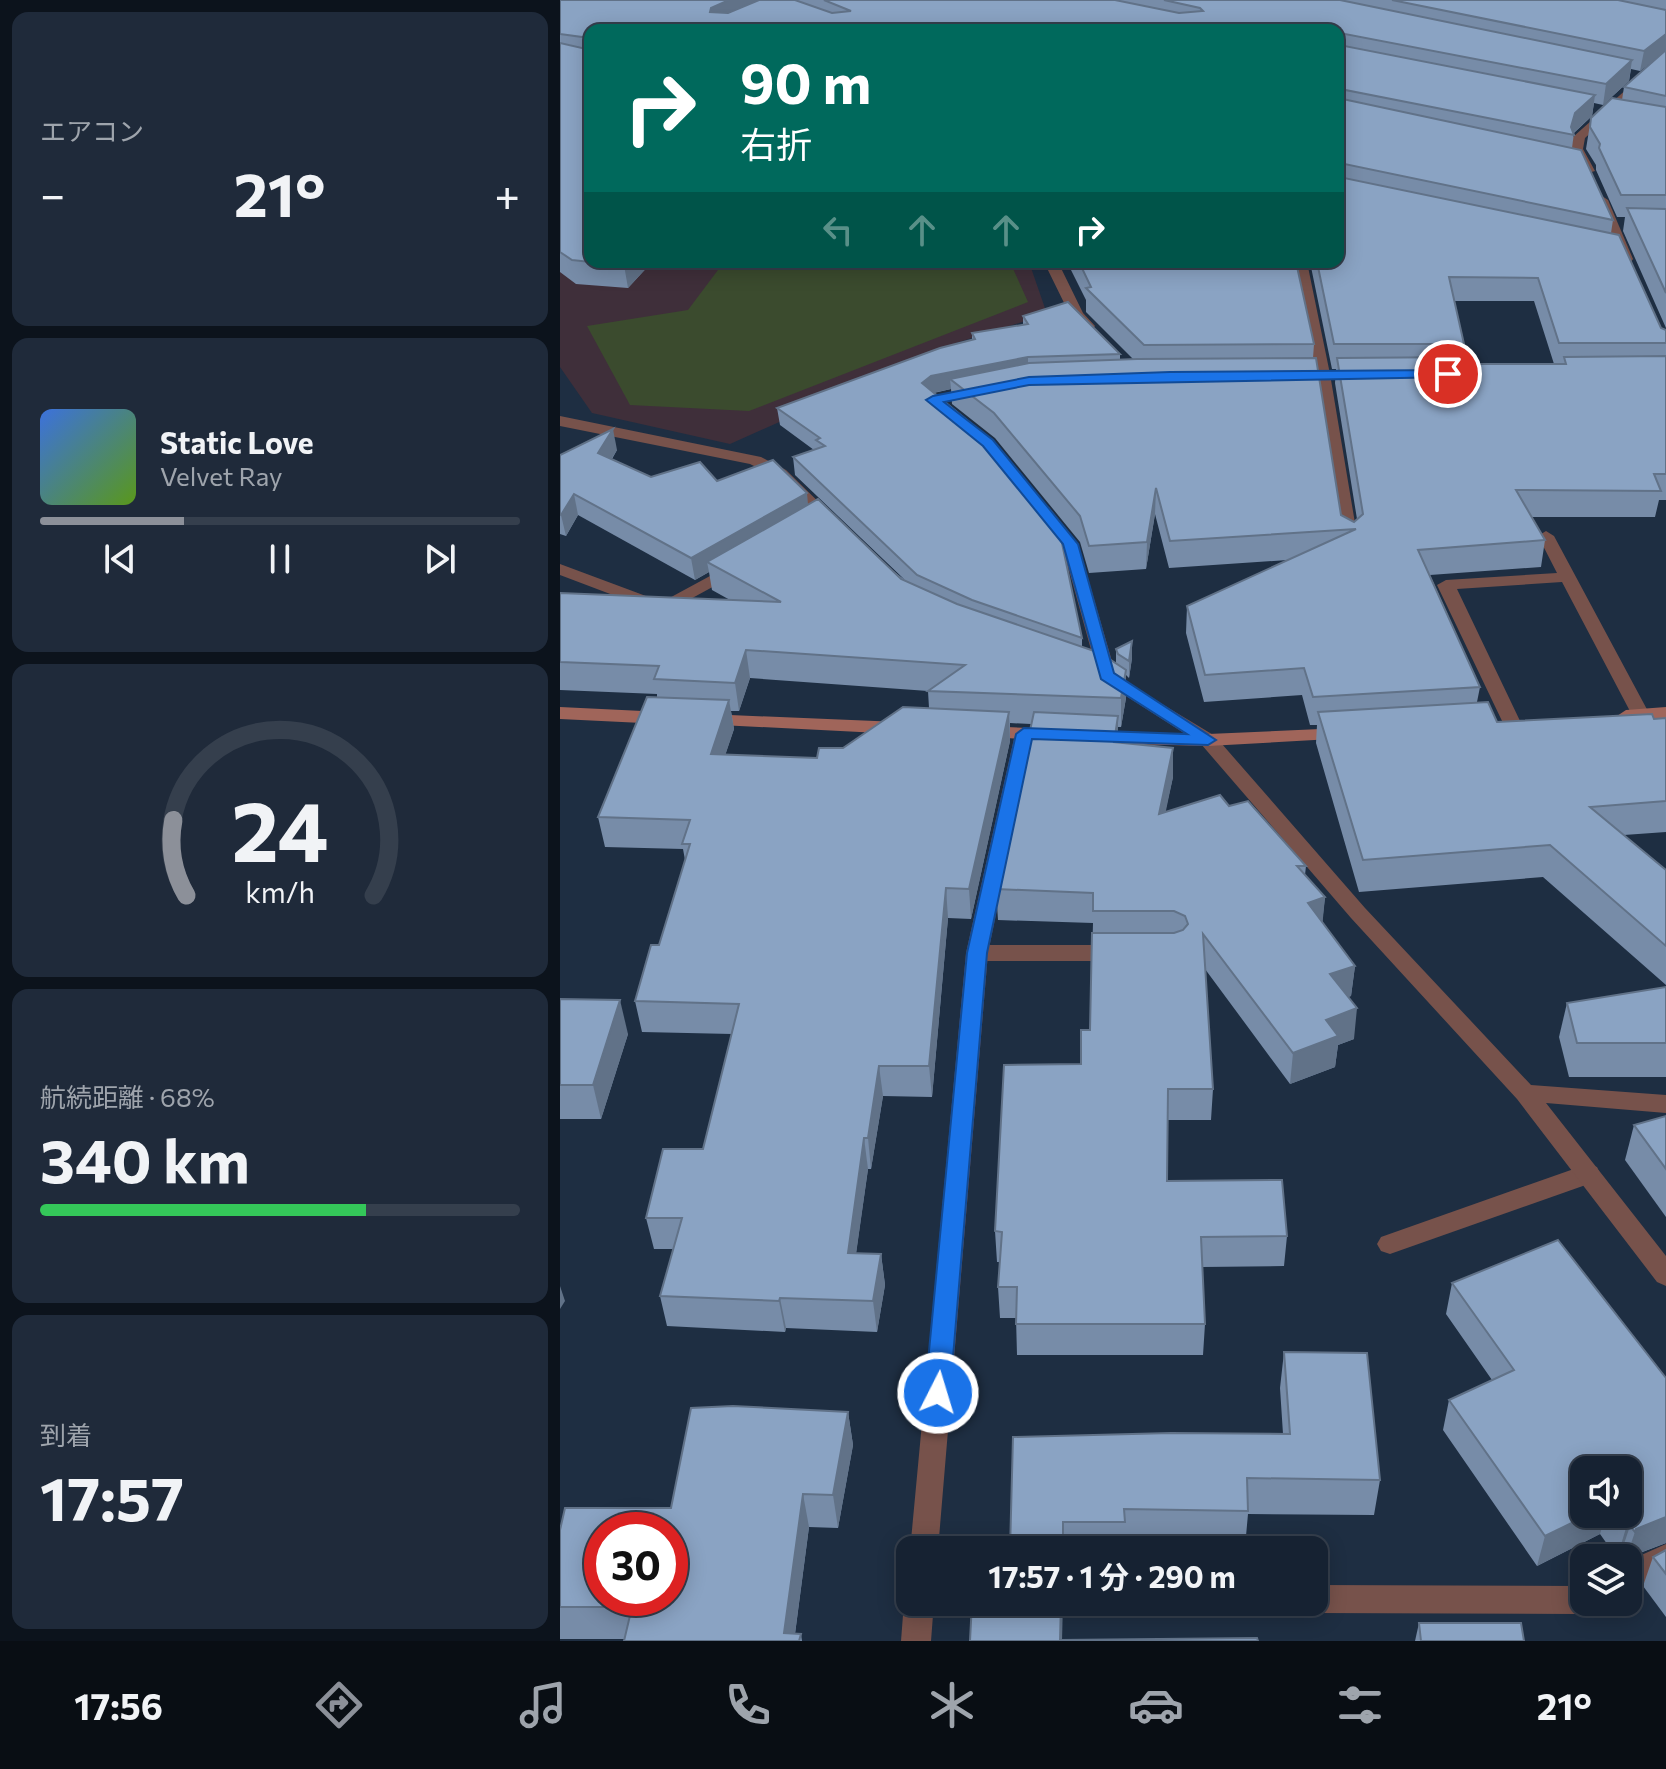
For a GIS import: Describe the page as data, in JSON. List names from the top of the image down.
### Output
{
  "page": {
    "tile": [
      "エアコン",
      ["航続距離 · 68%", "340 km"],
      ["到着", "17:57"]
    ],
    "turn": ["90 m", "右折"],
    "heat": ["−", "21°", "+"],
    "song": ["Static Love", "Velvet Ray"],
    "limit": "30",
    "trip": "17:57 · 1 分 · 290 m",
    "tabs": ["17:56", "21°"],
    "gauge": ["24", "km/h"]
  }
}
